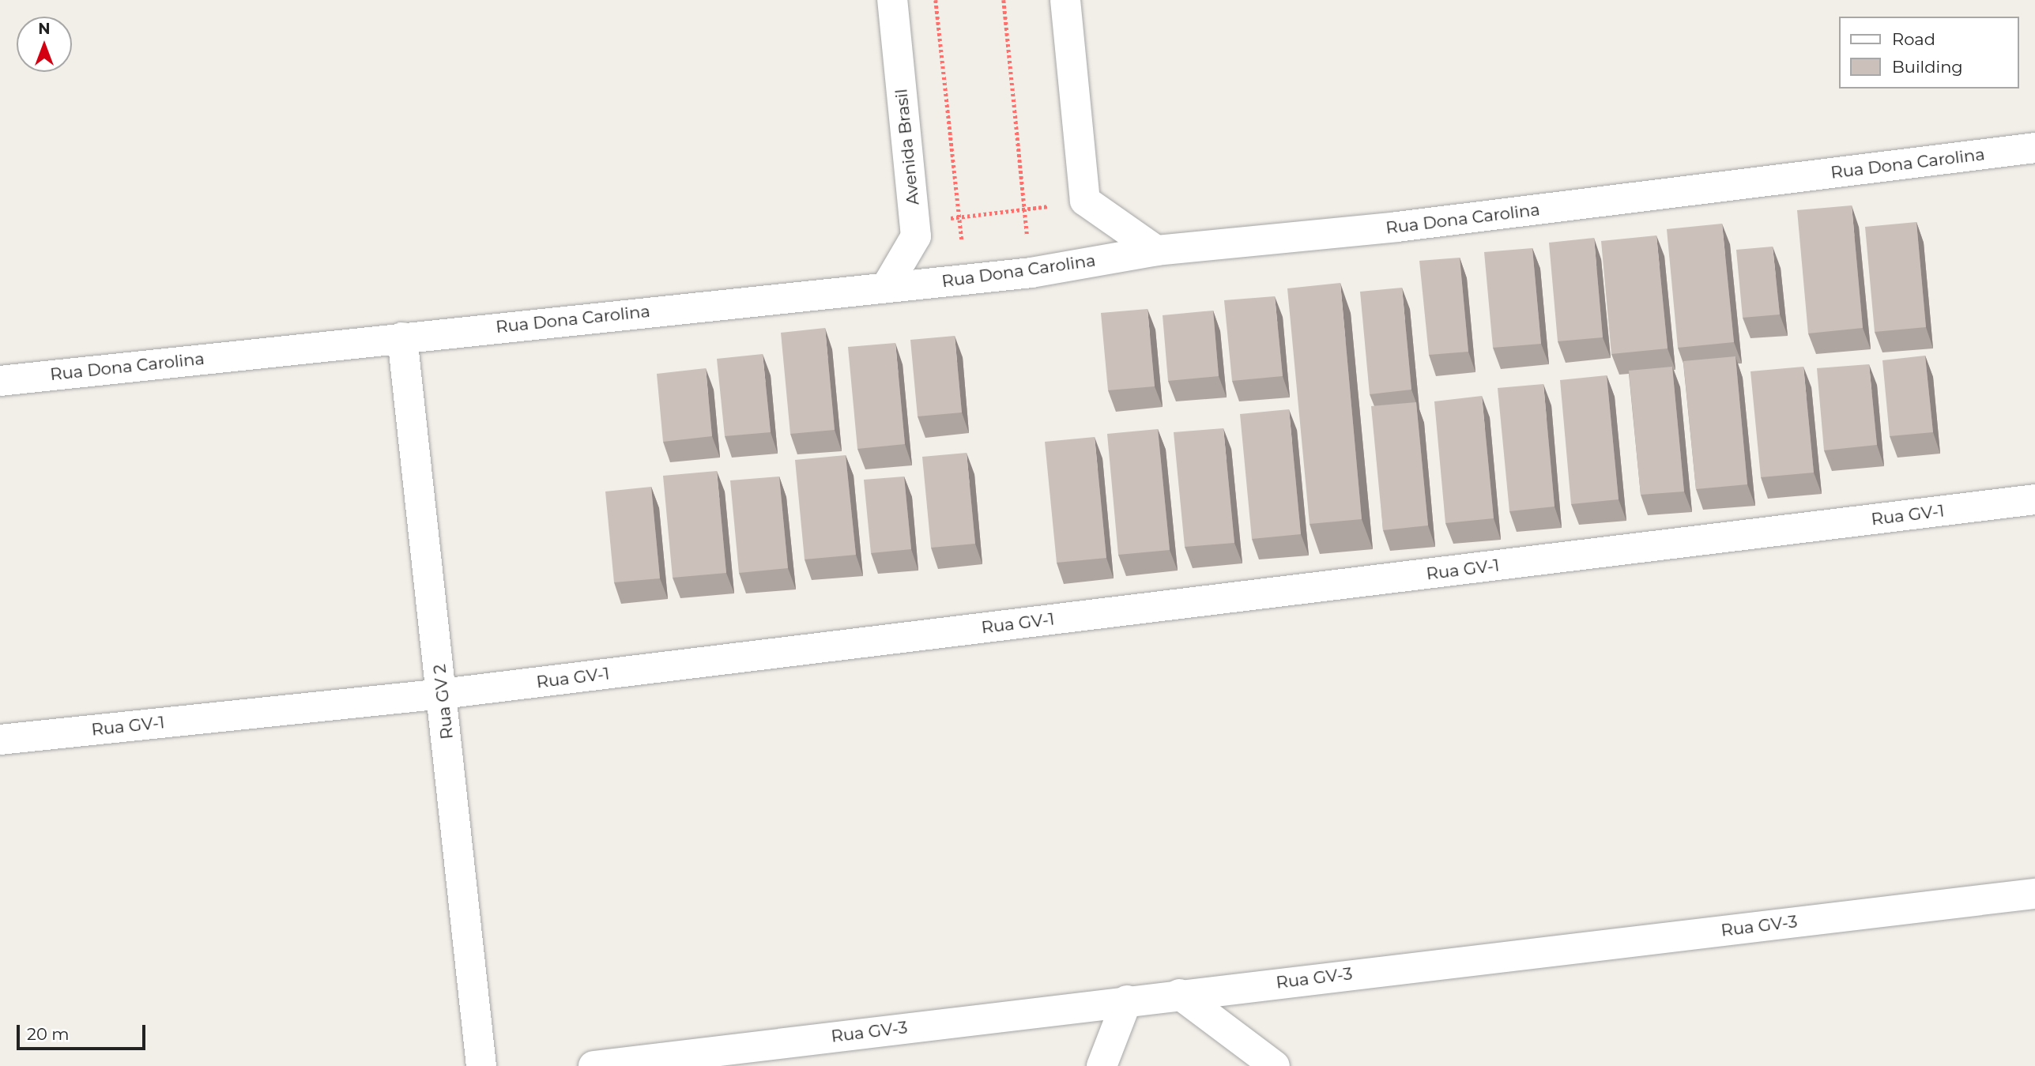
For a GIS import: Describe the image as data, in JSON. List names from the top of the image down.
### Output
{
  "streets": {
    "street": [
      "Avenida Brasil",
      "Rua Dona Carolina",
      "Rua GV-1",
      "Rua GV 2",
      "Rua GV-3"
    ]
  },
  "crossings": [
    ["Avenida Brasil", "Rua Dona Carolina"],
    ["Rua Dona Carolina", "Rua GV 2"],
    ["Rua GV-1", "Rua GV 2"]
  ],
  "legend": ["Road", "Building"],
  "scale_bar": "20 m",
  "north": "top"
}
